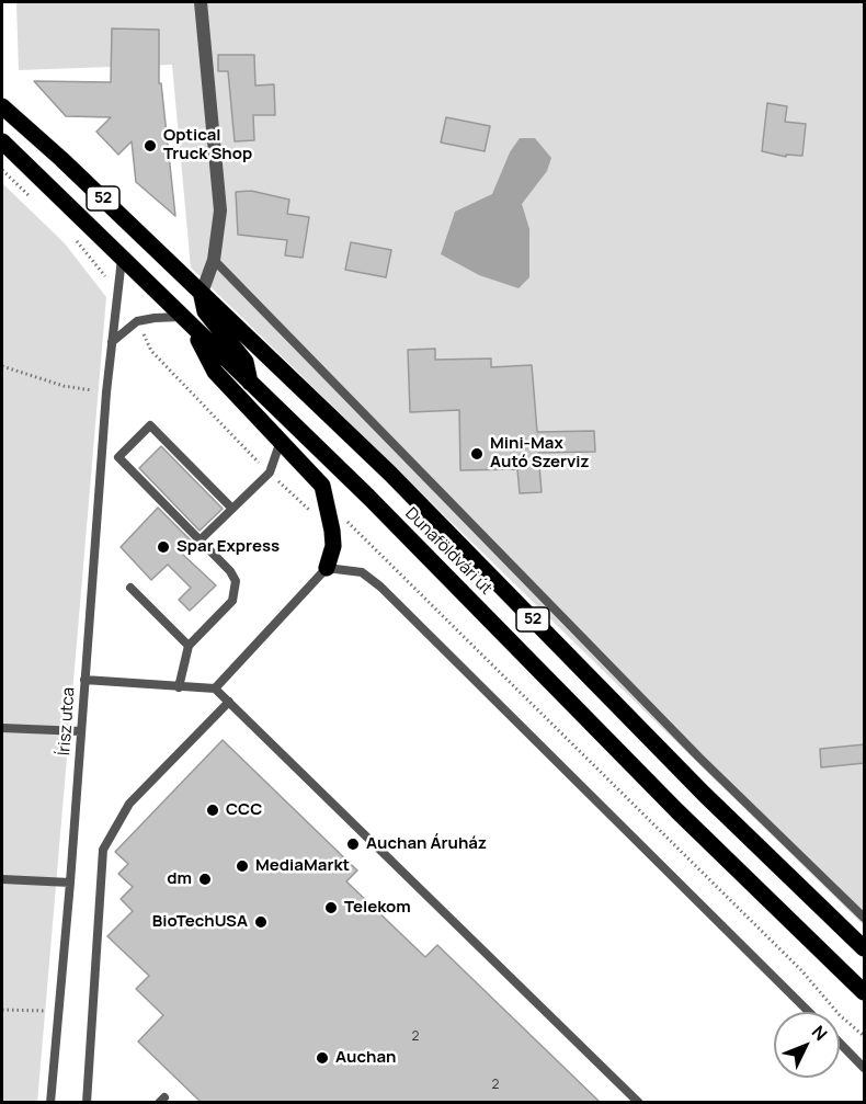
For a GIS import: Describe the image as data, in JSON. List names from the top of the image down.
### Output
{
  "streets": {
    "main road": ["52", "Dunaföldvári út"],
    "lane": ["Írisz utca"]
  },
  "crossings": [
    ["Dunaföldvári út", "Írisz utca"]
  ],
  "places": [
    "Optical Truck Shop",
    "Mini-Max Autó Szerviz",
    "Spar Express",
    "CCC",
    "Auchan Áruház",
    "MediaMarkt",
    "dm",
    "Telekom",
    "BioTechUSA",
    "Auchan"
  ],
  "house_numbers": ["2", "2"],
  "north": "top right"
}
